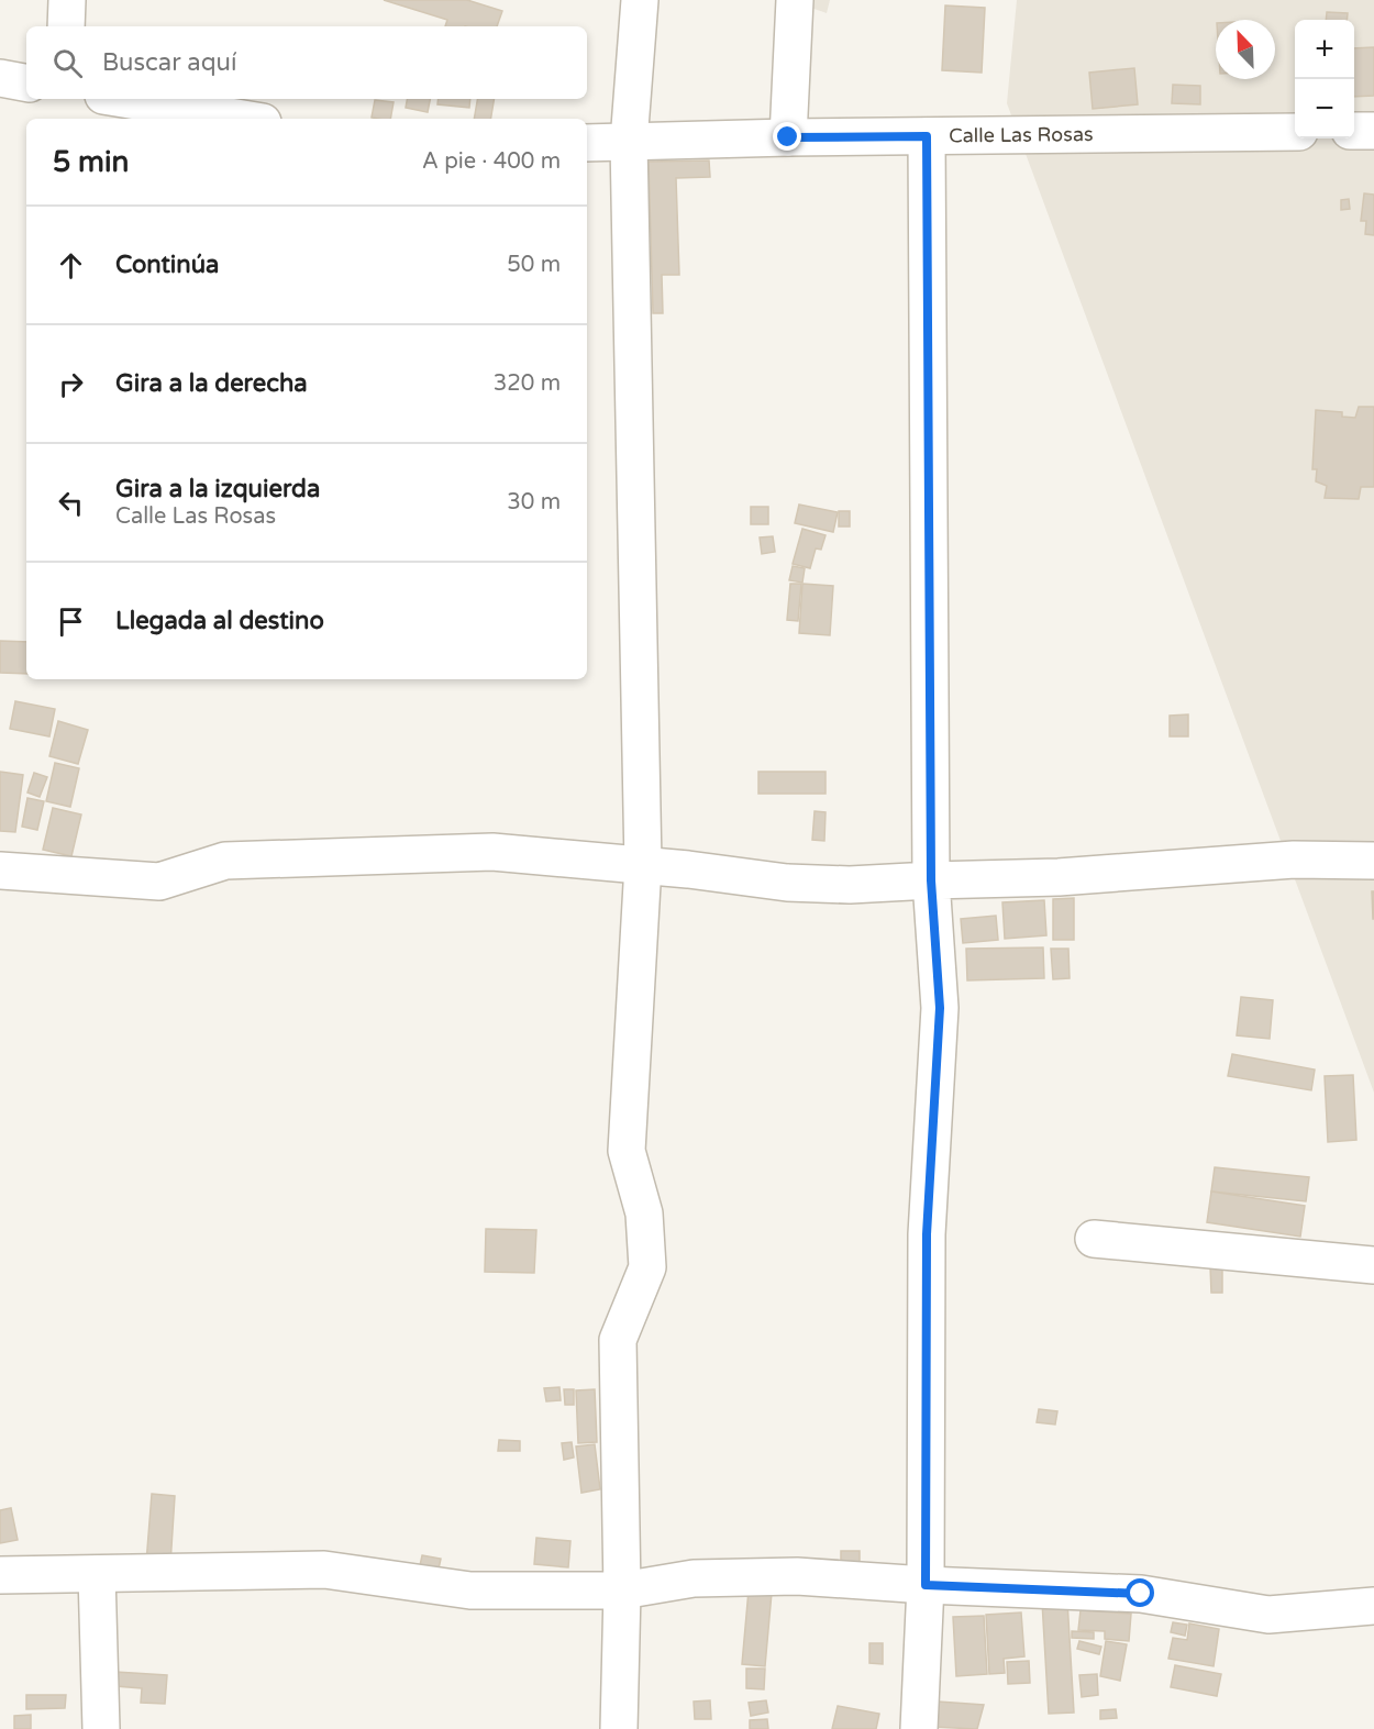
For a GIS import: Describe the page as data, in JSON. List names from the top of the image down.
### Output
{
  "streets": {
    "street": ["Calle Las Rosas"]
  },
  "north": "top left",
  "page": {
    "map_buttons": ["+", "−"],
    "search": "Buscar aquí",
    "heading": ["5 min", "A pie · 400 m"],
    "list": [
      ["Continúa", "50 m"],
      ["Gira a la derecha", "320 m"],
      ["Gira a la izquierda", "Calle Las Rosas", "30 m"],
      "Llegada al destino"
    ]
  }
}
